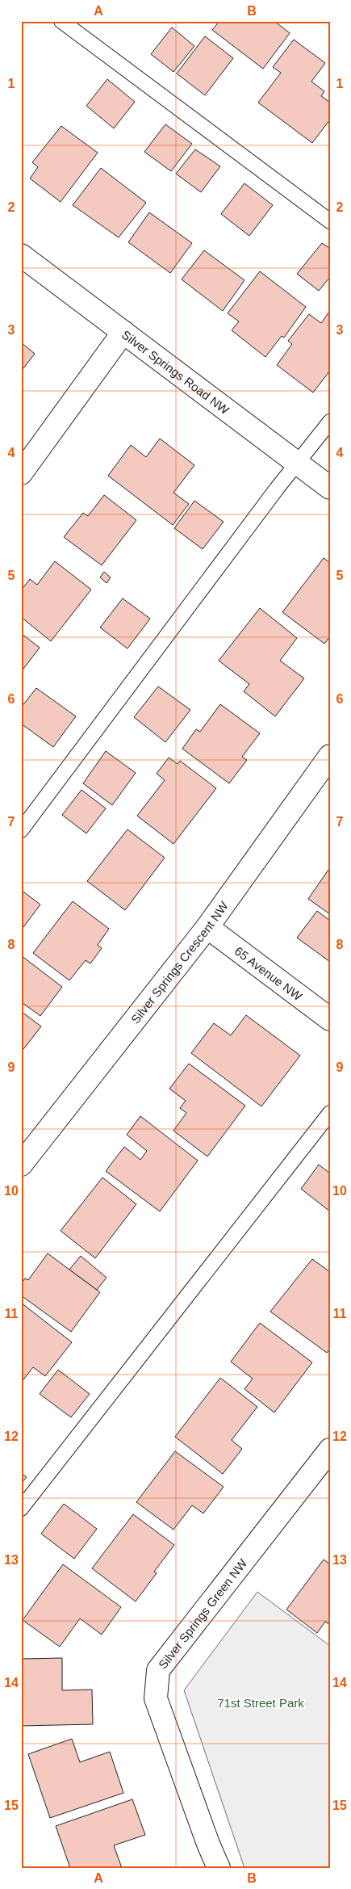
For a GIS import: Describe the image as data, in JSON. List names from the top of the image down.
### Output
{
  "streets": {
    "street": [
      "Silver Springs Road NW",
      "Silver Springs Crescent NW",
      "65 Avenue NW",
      "Silver Springs Green NW"
    ]
  },
  "crossings": [
    ["Silver Springs Crescent NW", "65 Avenue NW"]
  ],
  "parks": ["71st Street Park"],
  "grid": {
    "columns": ["A", "B"],
    "rows": [
      "1",
      "2",
      "3",
      "4",
      "5",
      "6",
      "7",
      "8",
      "9",
      "10",
      "11",
      "12",
      "13",
      "14",
      "15"
    ]
  }
}
